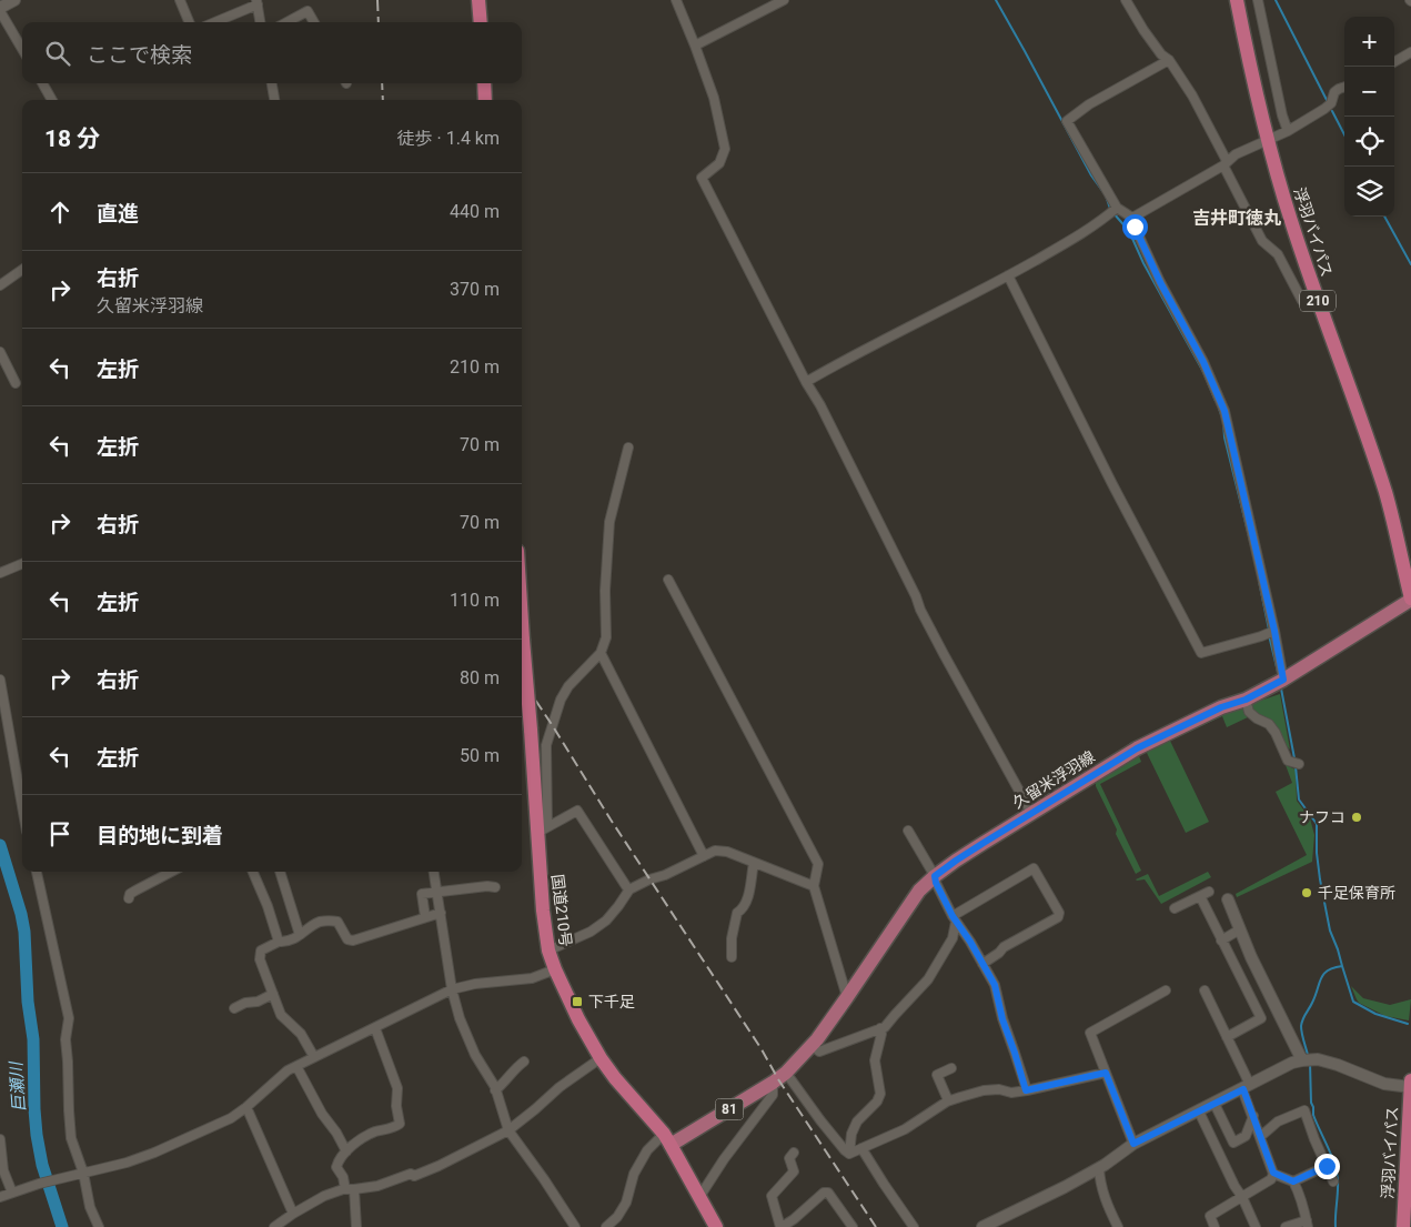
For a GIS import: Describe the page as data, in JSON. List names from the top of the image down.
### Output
{
  "streets": {
    "highway": ["浮羽バイパス", "210", "国道210号"],
    "main road": ["久留米浮羽線", "81"]
  },
  "crossings": [
    ["浮羽バイパス", "久留米浮羽線"],
    ["久留米浮羽線", "81"],
    ["国道210号", "81"]
  ],
  "districts": ["吉井町徳丸"],
  "water": ["巨瀬川"],
  "places": {
    "other": ["ナフコ", "千足保育所"],
    "transit": ["下千足"]
  },
  "page": {
    "map_buttons": ["+", "−"],
    "search": "ここで検索",
    "heading": ["18 分", "徒歩 · 1.4 km"],
    "list": [
      ["直進", "440 m"],
      ["右折", "久留米浮羽線", "370 m"],
      ["左折", "210 m"],
      ["左折", "70 m"],
      ["右折", "70 m"],
      ["左折", "110 m"],
      ["右折", "80 m"],
      ["左折", "50 m"],
      "目的地に到着"
    ]
  }
}
